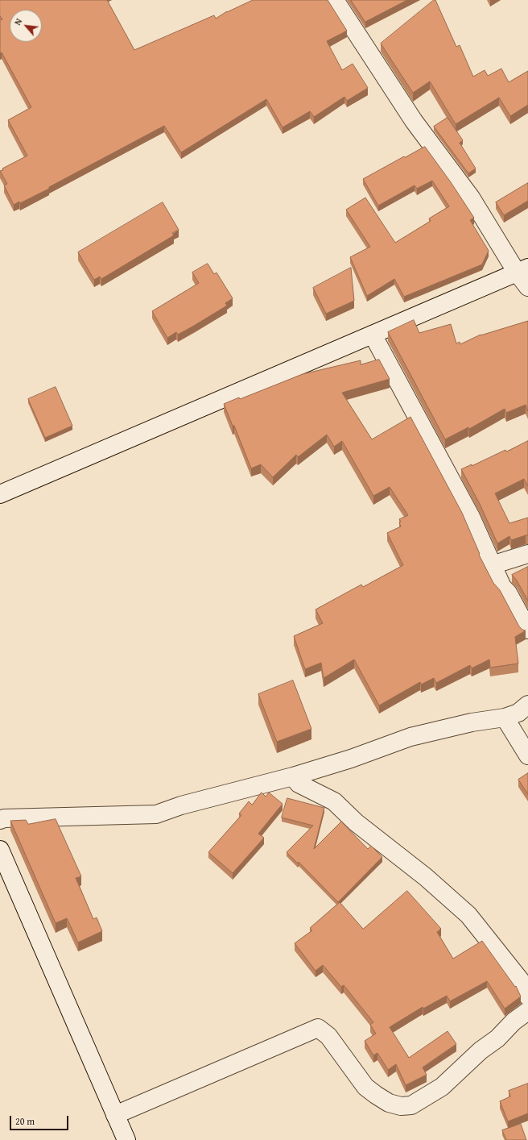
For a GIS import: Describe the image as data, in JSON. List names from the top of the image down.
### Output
{
  "scale_bar": "20 m",
  "north": "top left"
}
